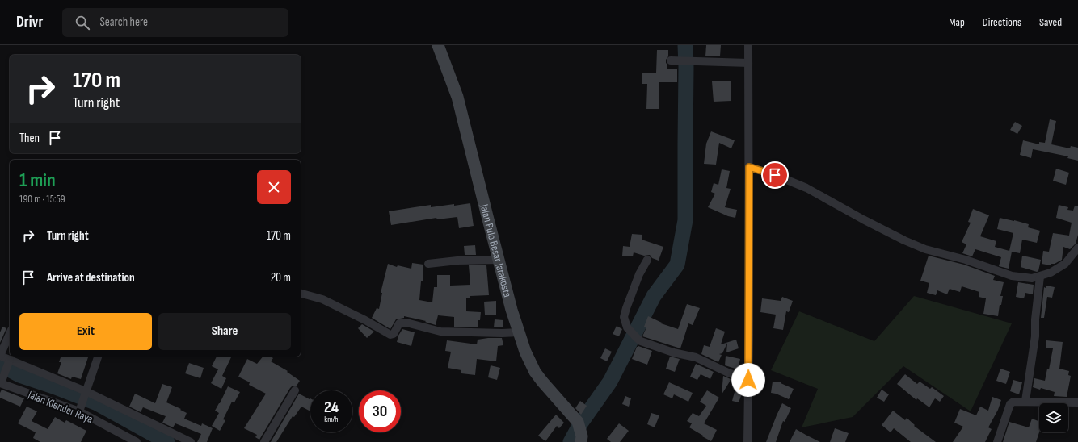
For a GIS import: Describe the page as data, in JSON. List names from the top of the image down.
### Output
{
  "streets": {
    "street": ["Jalan Pulo Besar Jarakosta", "Jalan Klender Raya"]
  },
  "page": {
    "header": "Drivr",
    "search": "Search here",
    "nav": ["Map", "Directions", "Saved"],
    "turn": ["170 m", "Turn right"],
    "then": "Then",
    "heading": ["1 min", "190 m · 15:59"],
    "list": [
      {
        "name": "Turn right",
        "value": "170 m"
      },
      {
        "name": "Arrive at destination",
        "value": "20 m"
      }
    ],
    "buttons": ["Exit", "Share"],
    "speed": "24 km/h",
    "limit": "30"
  }
}
